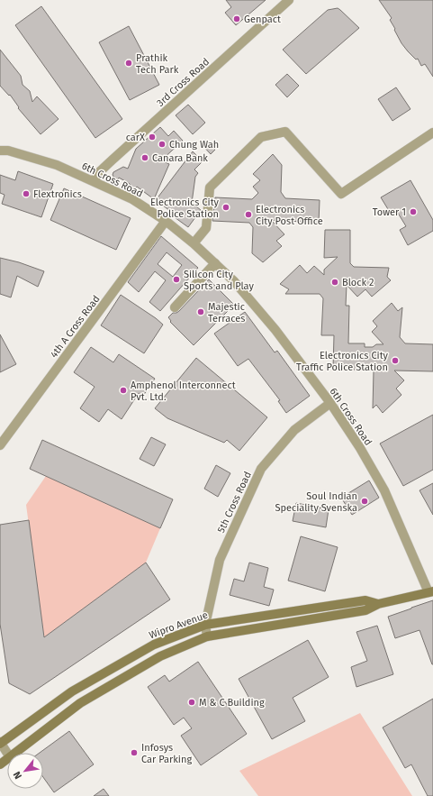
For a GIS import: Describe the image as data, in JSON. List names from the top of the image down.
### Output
{
  "streets": {
    "main road": ["Wipro Avenue"],
    "street": [
      "3rd Cross Road",
      "6th Cross Road",
      "4th A Cross Road",
      "5th Cross Road"
    ]
  },
  "crossings": [
    ["3rd Cross Road", "6th Cross Road"],
    ["6th Cross Road", "4th A Cross Road"],
    ["6th Cross Road", "5th Cross Road"],
    ["6th Cross Road", "Wipro Avenue"],
    ["5th Cross Road", "Wipro Avenue"]
  ],
  "places": [
    "Genpact",
    "Prathik Tech Park",
    "carX",
    "Chung Wah",
    "Canara Bank",
    "Flextronics",
    "Electronics City Police Station",
    "Tower 1",
    "Electronics City Post Office",
    "Silicon City Sports and Play",
    "Block 2",
    "Majestic Terraces",
    "Electronics City Traffic Police Station",
    "Amphenol Interconnect Pvt. Ltd.",
    "Soul Indian Speciality Svenska",
    "M & C Building",
    "Infosys Car Parking"
  ],
  "north": "bottom left"
}
